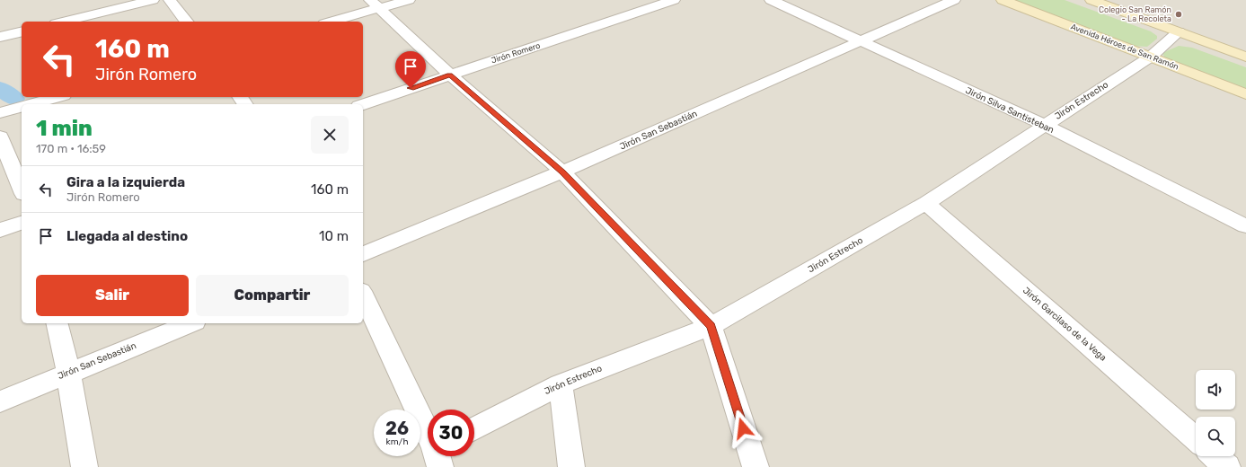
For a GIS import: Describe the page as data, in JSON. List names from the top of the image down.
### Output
{
  "streets": {
    "main road": ["Avenida Héroes de San Ramón"],
    "street": [
      "Jirón Romero",
      "Jirón Estrecho",
      "Jirón Silva Santisteban",
      "Jirón San Sebastián",
      "Jirón Garcilaso de la Vega"
    ]
  },
  "crossings": [
    ["Avenida Héroes de San Ramón", "Jirón Estrecho"],
    ["Jirón Estrecho", "Jirón Silva Santisteban"],
    ["Jirón Estrecho", "Jirón Garcilaso de la Vega"],
    ["Jirón Silva Santisteban", "Jirón San Sebastián"]
  ],
  "places": ["Colegio San Ramón - La Recoleta"],
  "page": {
    "turn": ["160 m", "Jirón Romero"],
    "heading": ["1 min", "170 m · 16:59"],
    "list": [
      {
        "name": "Gira a la izquierda",
        "note": "Jirón Romero",
        "value": "160 m"
      },
      {
        "name": "Llegada al destino",
        "value": "10 m"
      }
    ],
    "buttons": ["Salir", "Compartir"],
    "speed": "26 km/h",
    "limit": "30"
  }
}
